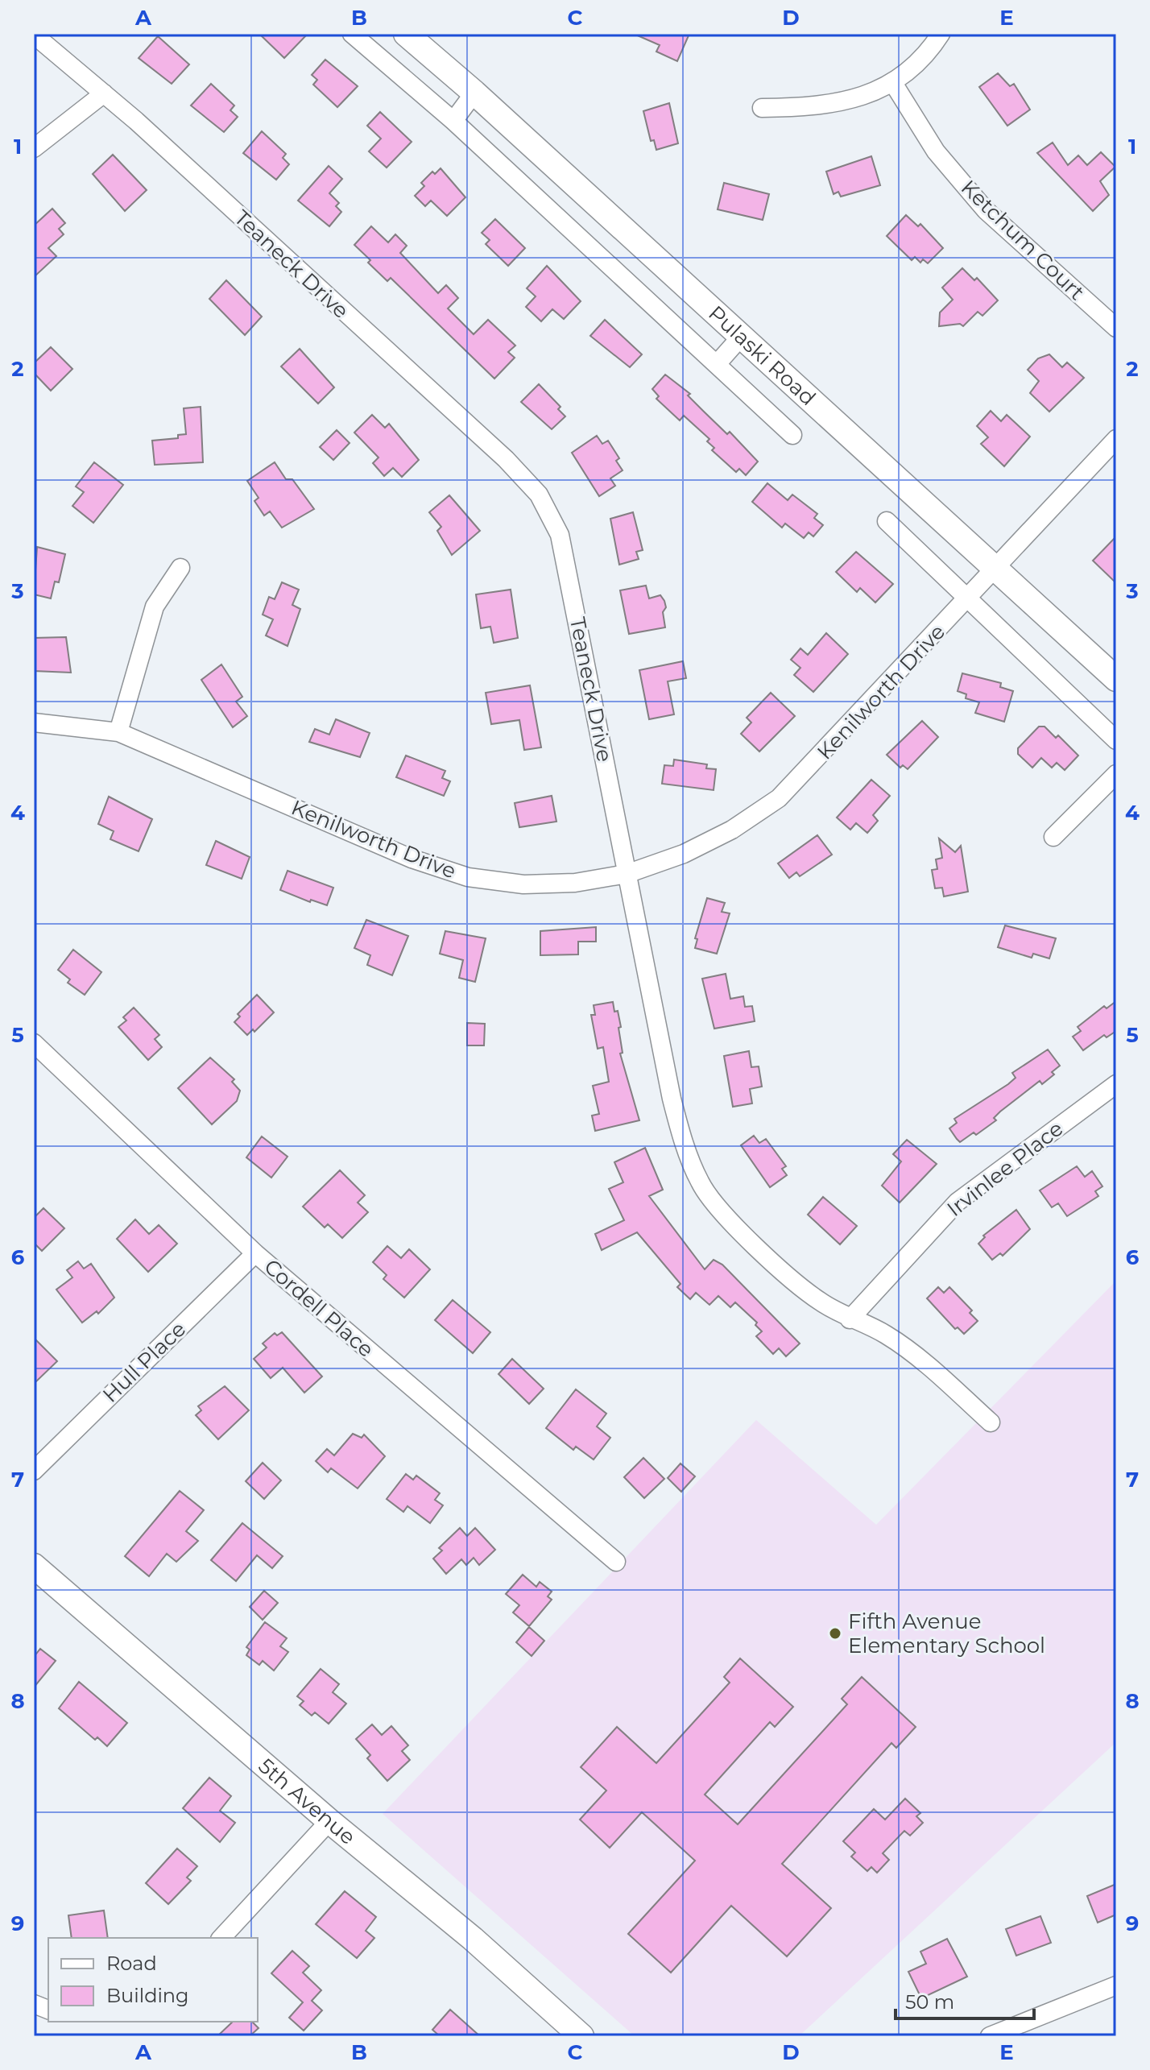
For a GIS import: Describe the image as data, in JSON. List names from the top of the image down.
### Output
{
  "streets": {
    "main road": ["Pulaski Road", "5th Avenue"],
    "street": [
      "Ketchum Court",
      "Teaneck Drive",
      "Kenilworth Drive",
      "Irvinlee Place",
      "Cordell Place",
      "Hull Place"
    ]
  },
  "crossings": [
    ["Teaneck Drive", "Kenilworth Drive"],
    ["Teaneck Drive", "Irvinlee Place"],
    ["Pulaski Road", "Kenilworth Drive"],
    ["Cordell Place", "Hull Place"]
  ],
  "places": ["Fifth Avenue Elementary School"],
  "legend": ["Road", "Building"],
  "scale_bar": "50 m",
  "grid": {
    "columns": [
      "A",
      "B",
      "C",
      "D",
      "E"
    ],
    "rows": [
      "1",
      "2",
      "3",
      "4",
      "5",
      "6",
      "7",
      "8",
      "9"
    ]
  }
}
